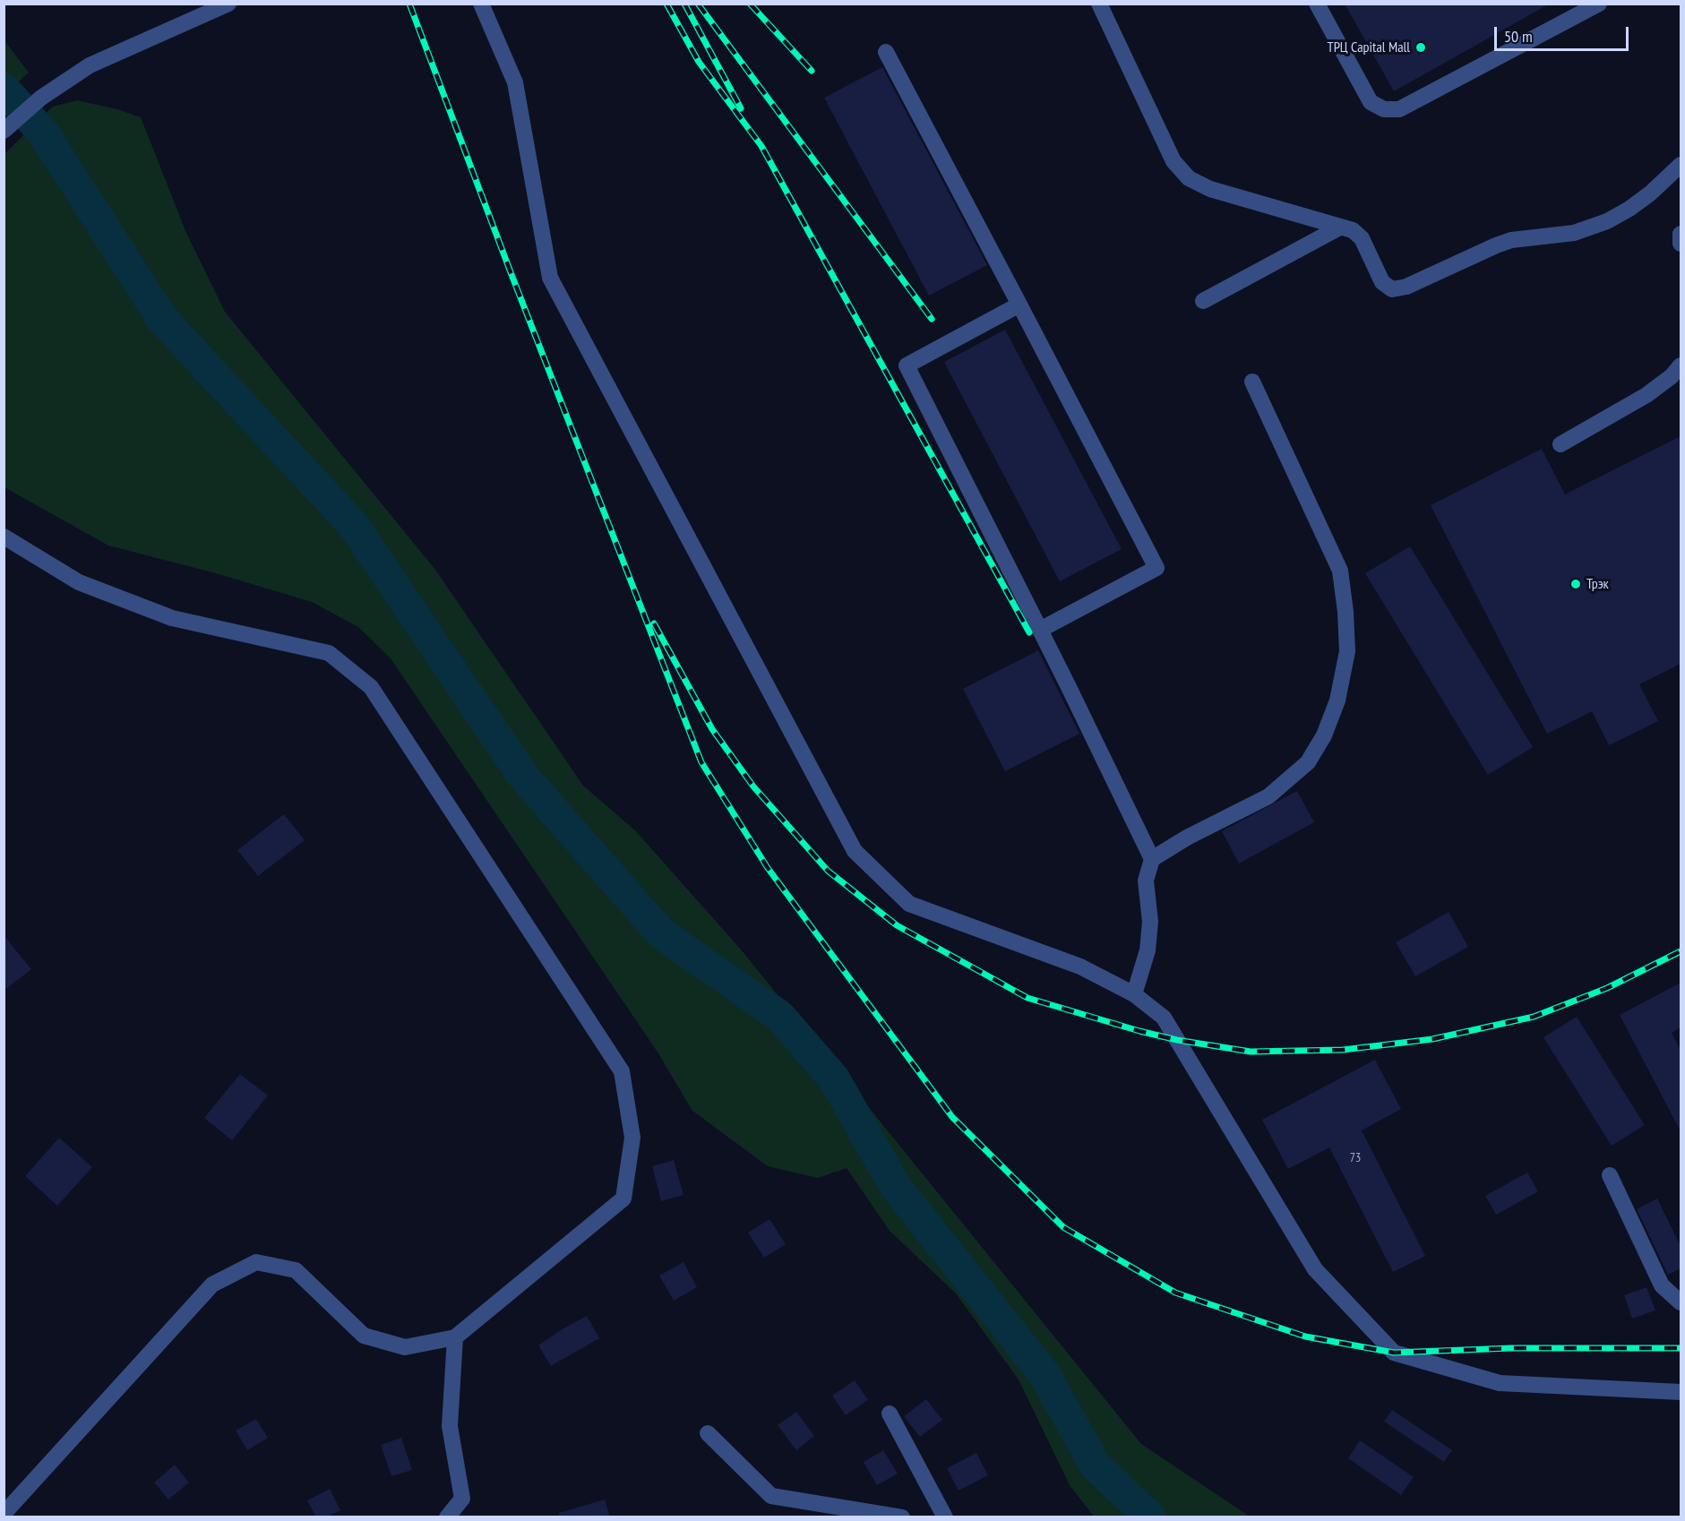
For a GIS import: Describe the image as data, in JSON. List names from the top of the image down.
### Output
{
  "places": ["ТРЦ Capital Mall", "Трэк"],
  "house_numbers": ["73"],
  "scale_bar": "50 m"
}
